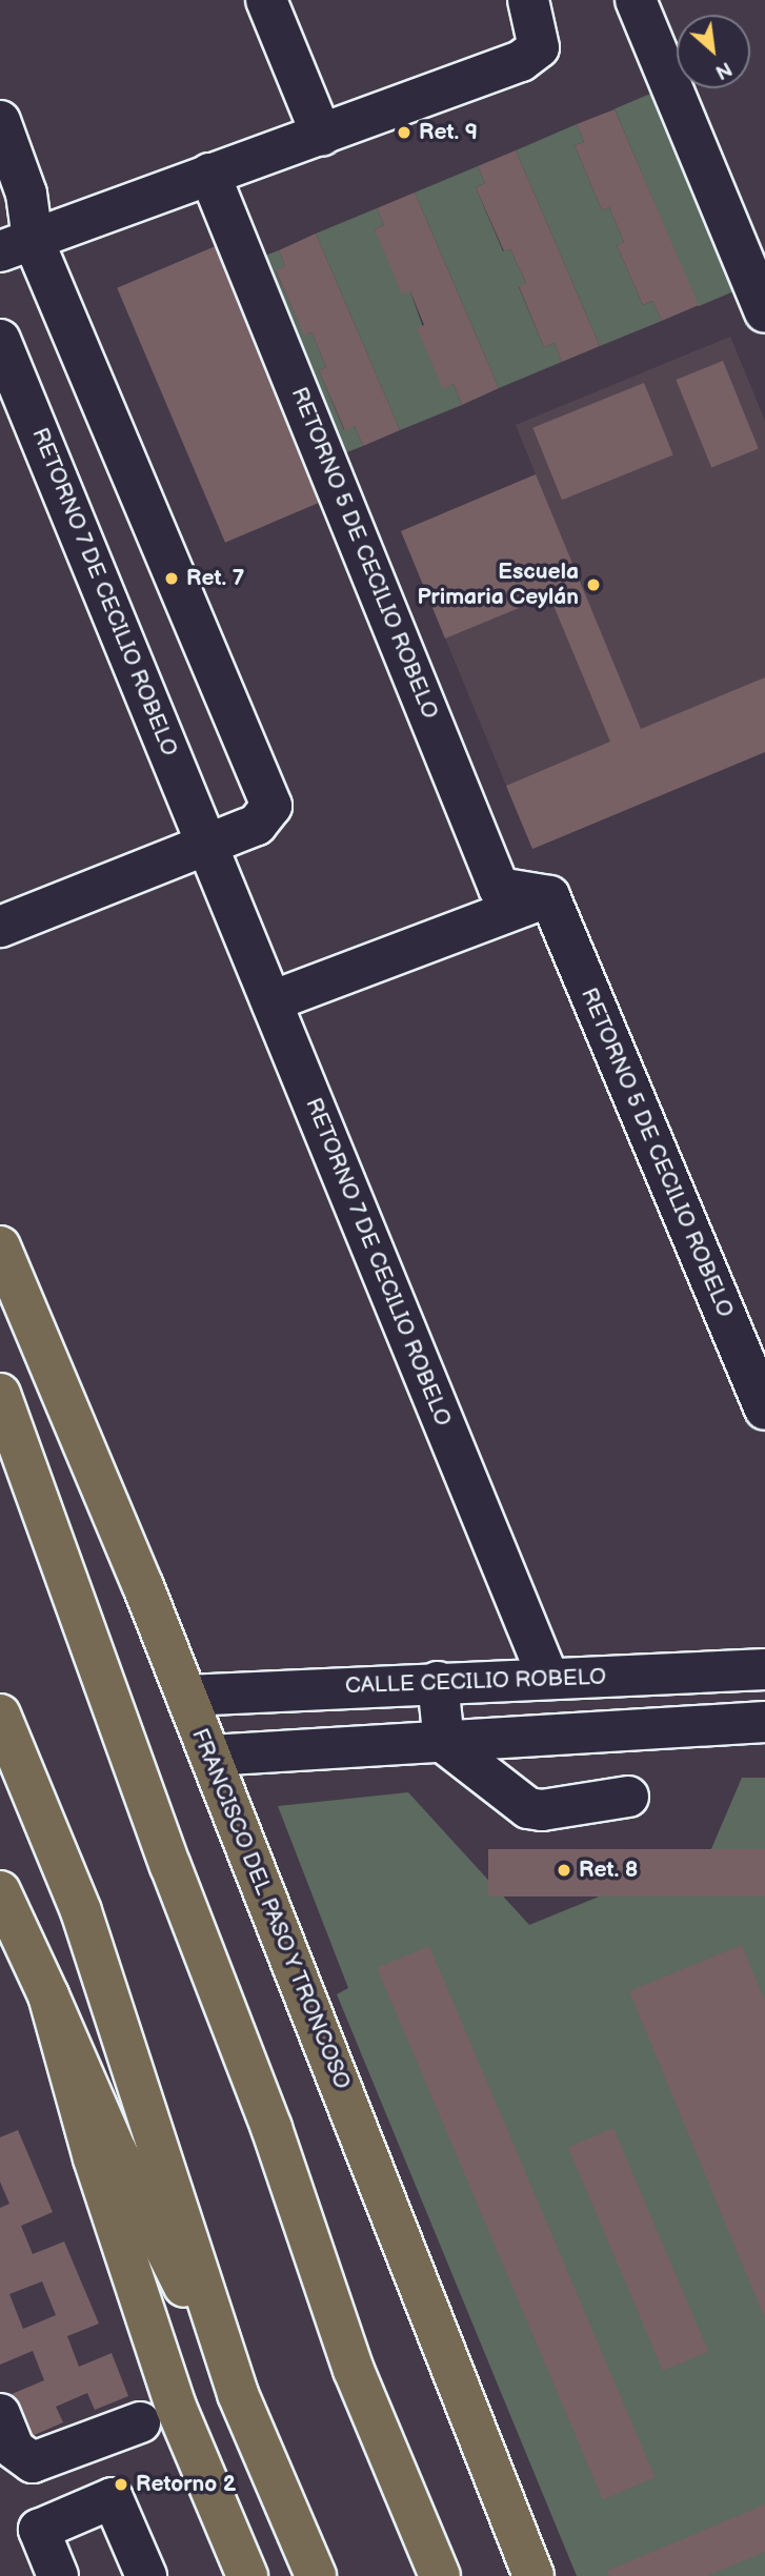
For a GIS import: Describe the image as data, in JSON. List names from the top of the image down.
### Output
{
  "streets": {
    "main road": ["FRANCISCO DEL PASO Y TRONCOSO"],
    "street": ["RETORNO 5 DE CECILIO ROBELO", "RETORNO 7 DE CECILIO ROBELO", "CALLE CECILIO ROBELO"]
  },
  "crossings": [
    ["RETORNO 7 DE CECILIO ROBELO", "CALLE CECILIO ROBELO"],
    ["CALLE CECILIO ROBELO", "FRANCISCO DEL PASO Y TRONCOSO"]
  ],
  "places": [
    "Ret. 9",
    "Ret. 7",
    "Escuela Primaria Ceylán",
    "Ret. 8",
    "Retorno 2"
  ],
  "north": "bottom right"
}
